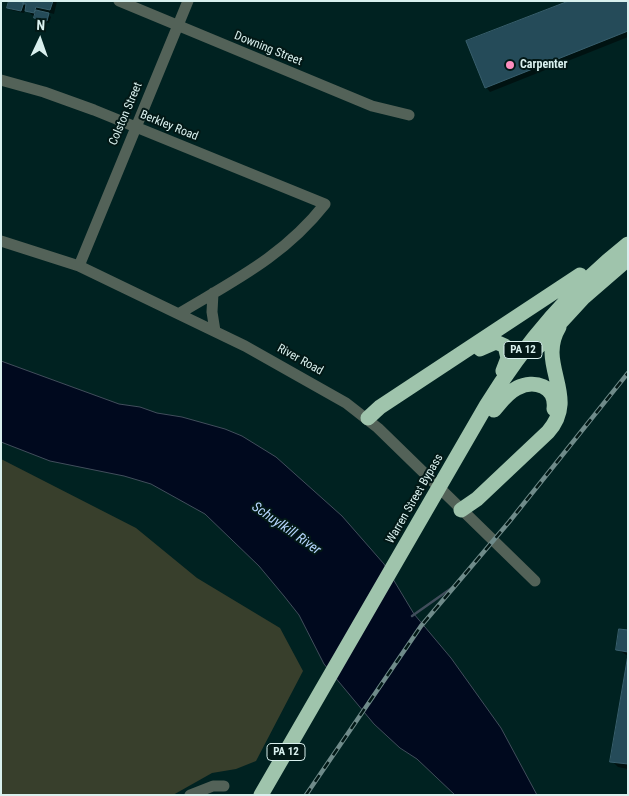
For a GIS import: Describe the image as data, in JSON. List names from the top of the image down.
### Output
{
  "streets": {
    "highway": ["PA 12", "Warren Street Bypass"],
    "street": [
      "Downing Street",
      "Colston Street",
      "Berkley Road",
      "River Road"
    ]
  },
  "crossings": [
    ["Downing Street", "Colston Street"],
    ["Colston Street", "Berkley Road"],
    ["Colston Street", "River Road"]
  ],
  "water": ["Schuylkill River"],
  "places": ["Carpenter"],
  "north": "top"
}
